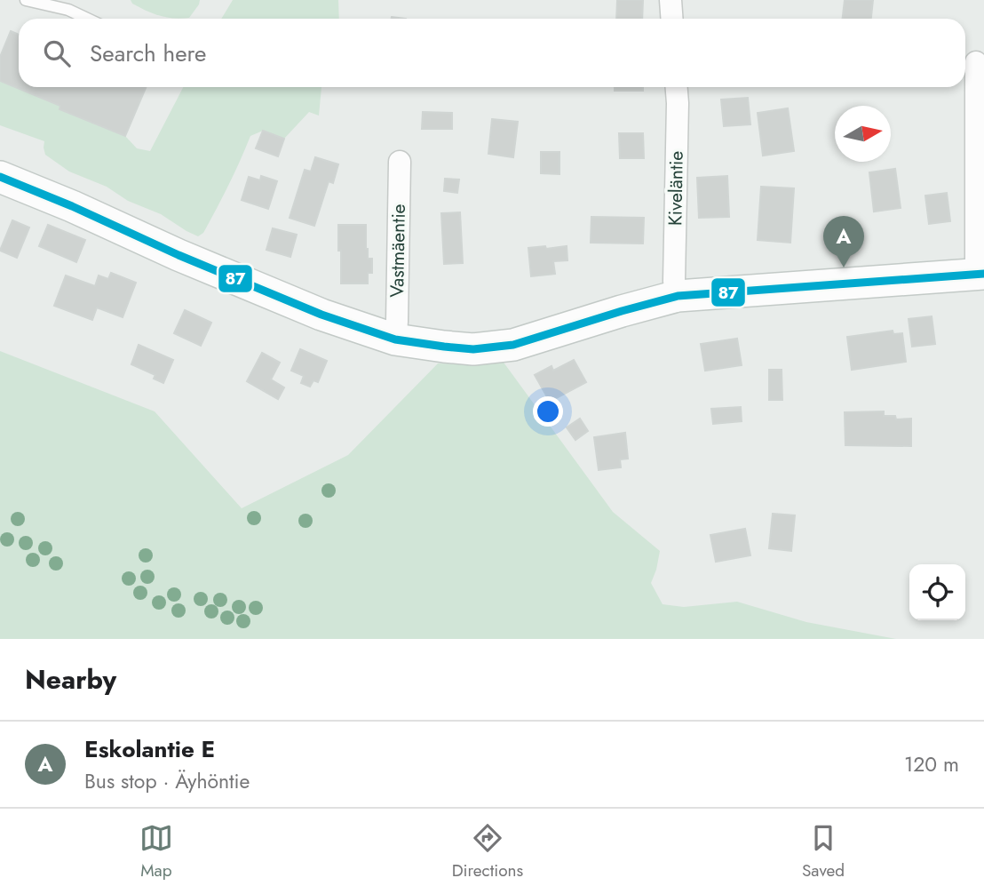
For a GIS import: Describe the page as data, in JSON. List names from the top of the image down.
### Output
{
  "streets": {
    "street": ["Kiveläntie", "Vastmäentie"]
  },
  "lines": ["transit line 87"],
  "north": "right",
  "page": {
    "search": "Search here",
    "pins": "A",
    "heading": "Nearby",
    "list": [
      {
        "mark": "A",
        "name": "Eskolantie E",
        "note": "Bus stop · Äyhöntie",
        "value": "120 m"
      }
    ],
    "nav": ["Map", "Directions", "Saved"]
  }
}
